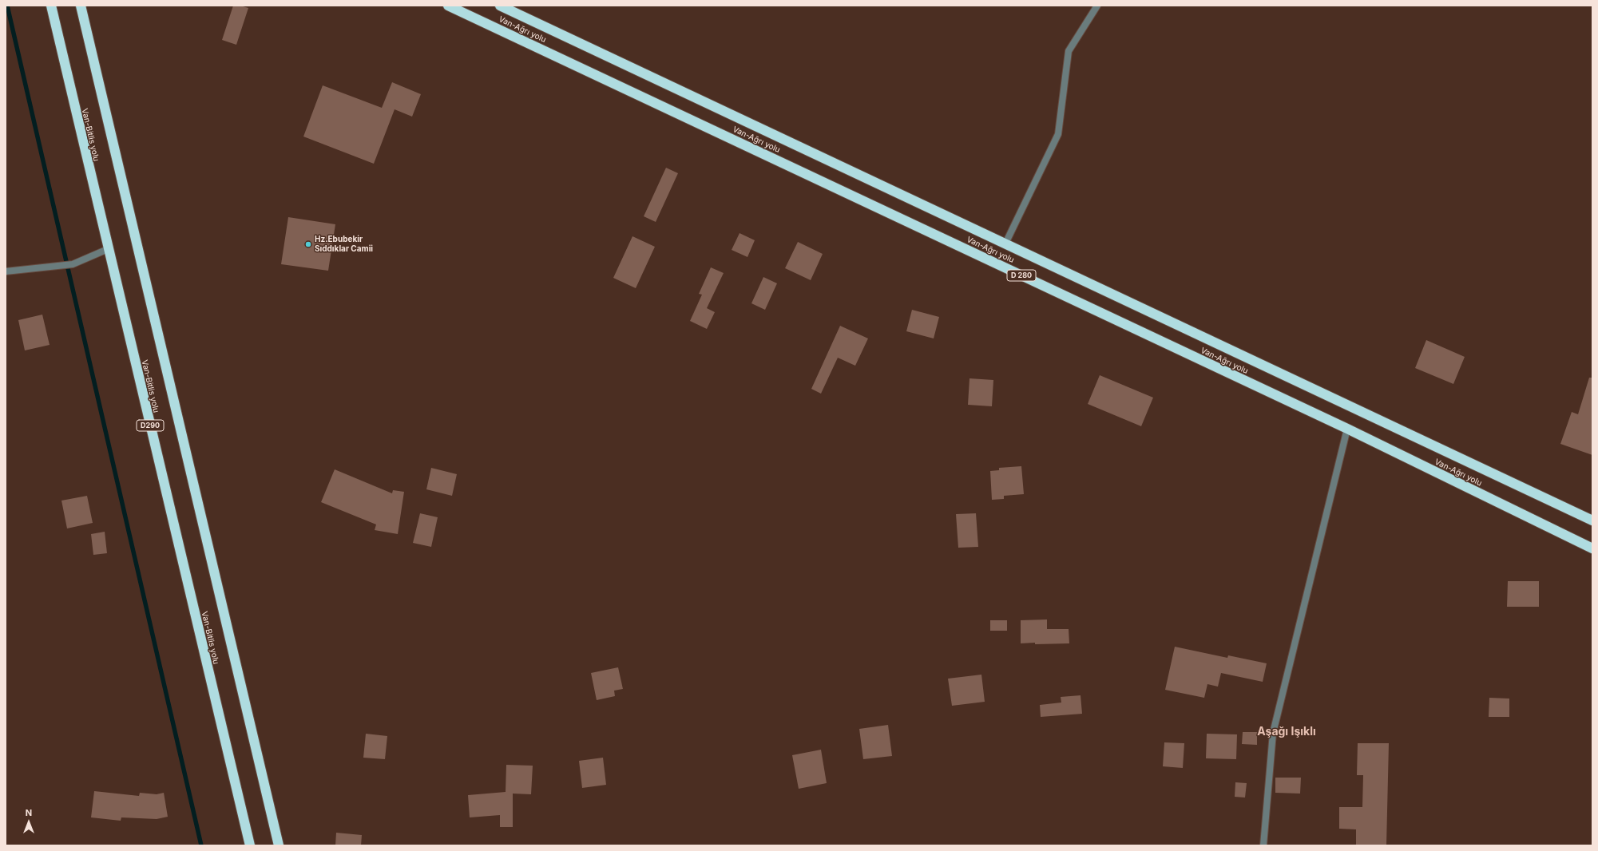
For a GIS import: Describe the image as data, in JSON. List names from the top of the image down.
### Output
{
  "streets": {
    "highway": [
      "Van-Ağrı yolu",
      "Van-Bitlis yolu",
      "D 280",
      "D290"
    ]
  },
  "districts": ["Aşağı Işıklı"],
  "places": ["Hz.Ebubekir Sıddıklar Camii"],
  "north": "top"
}
